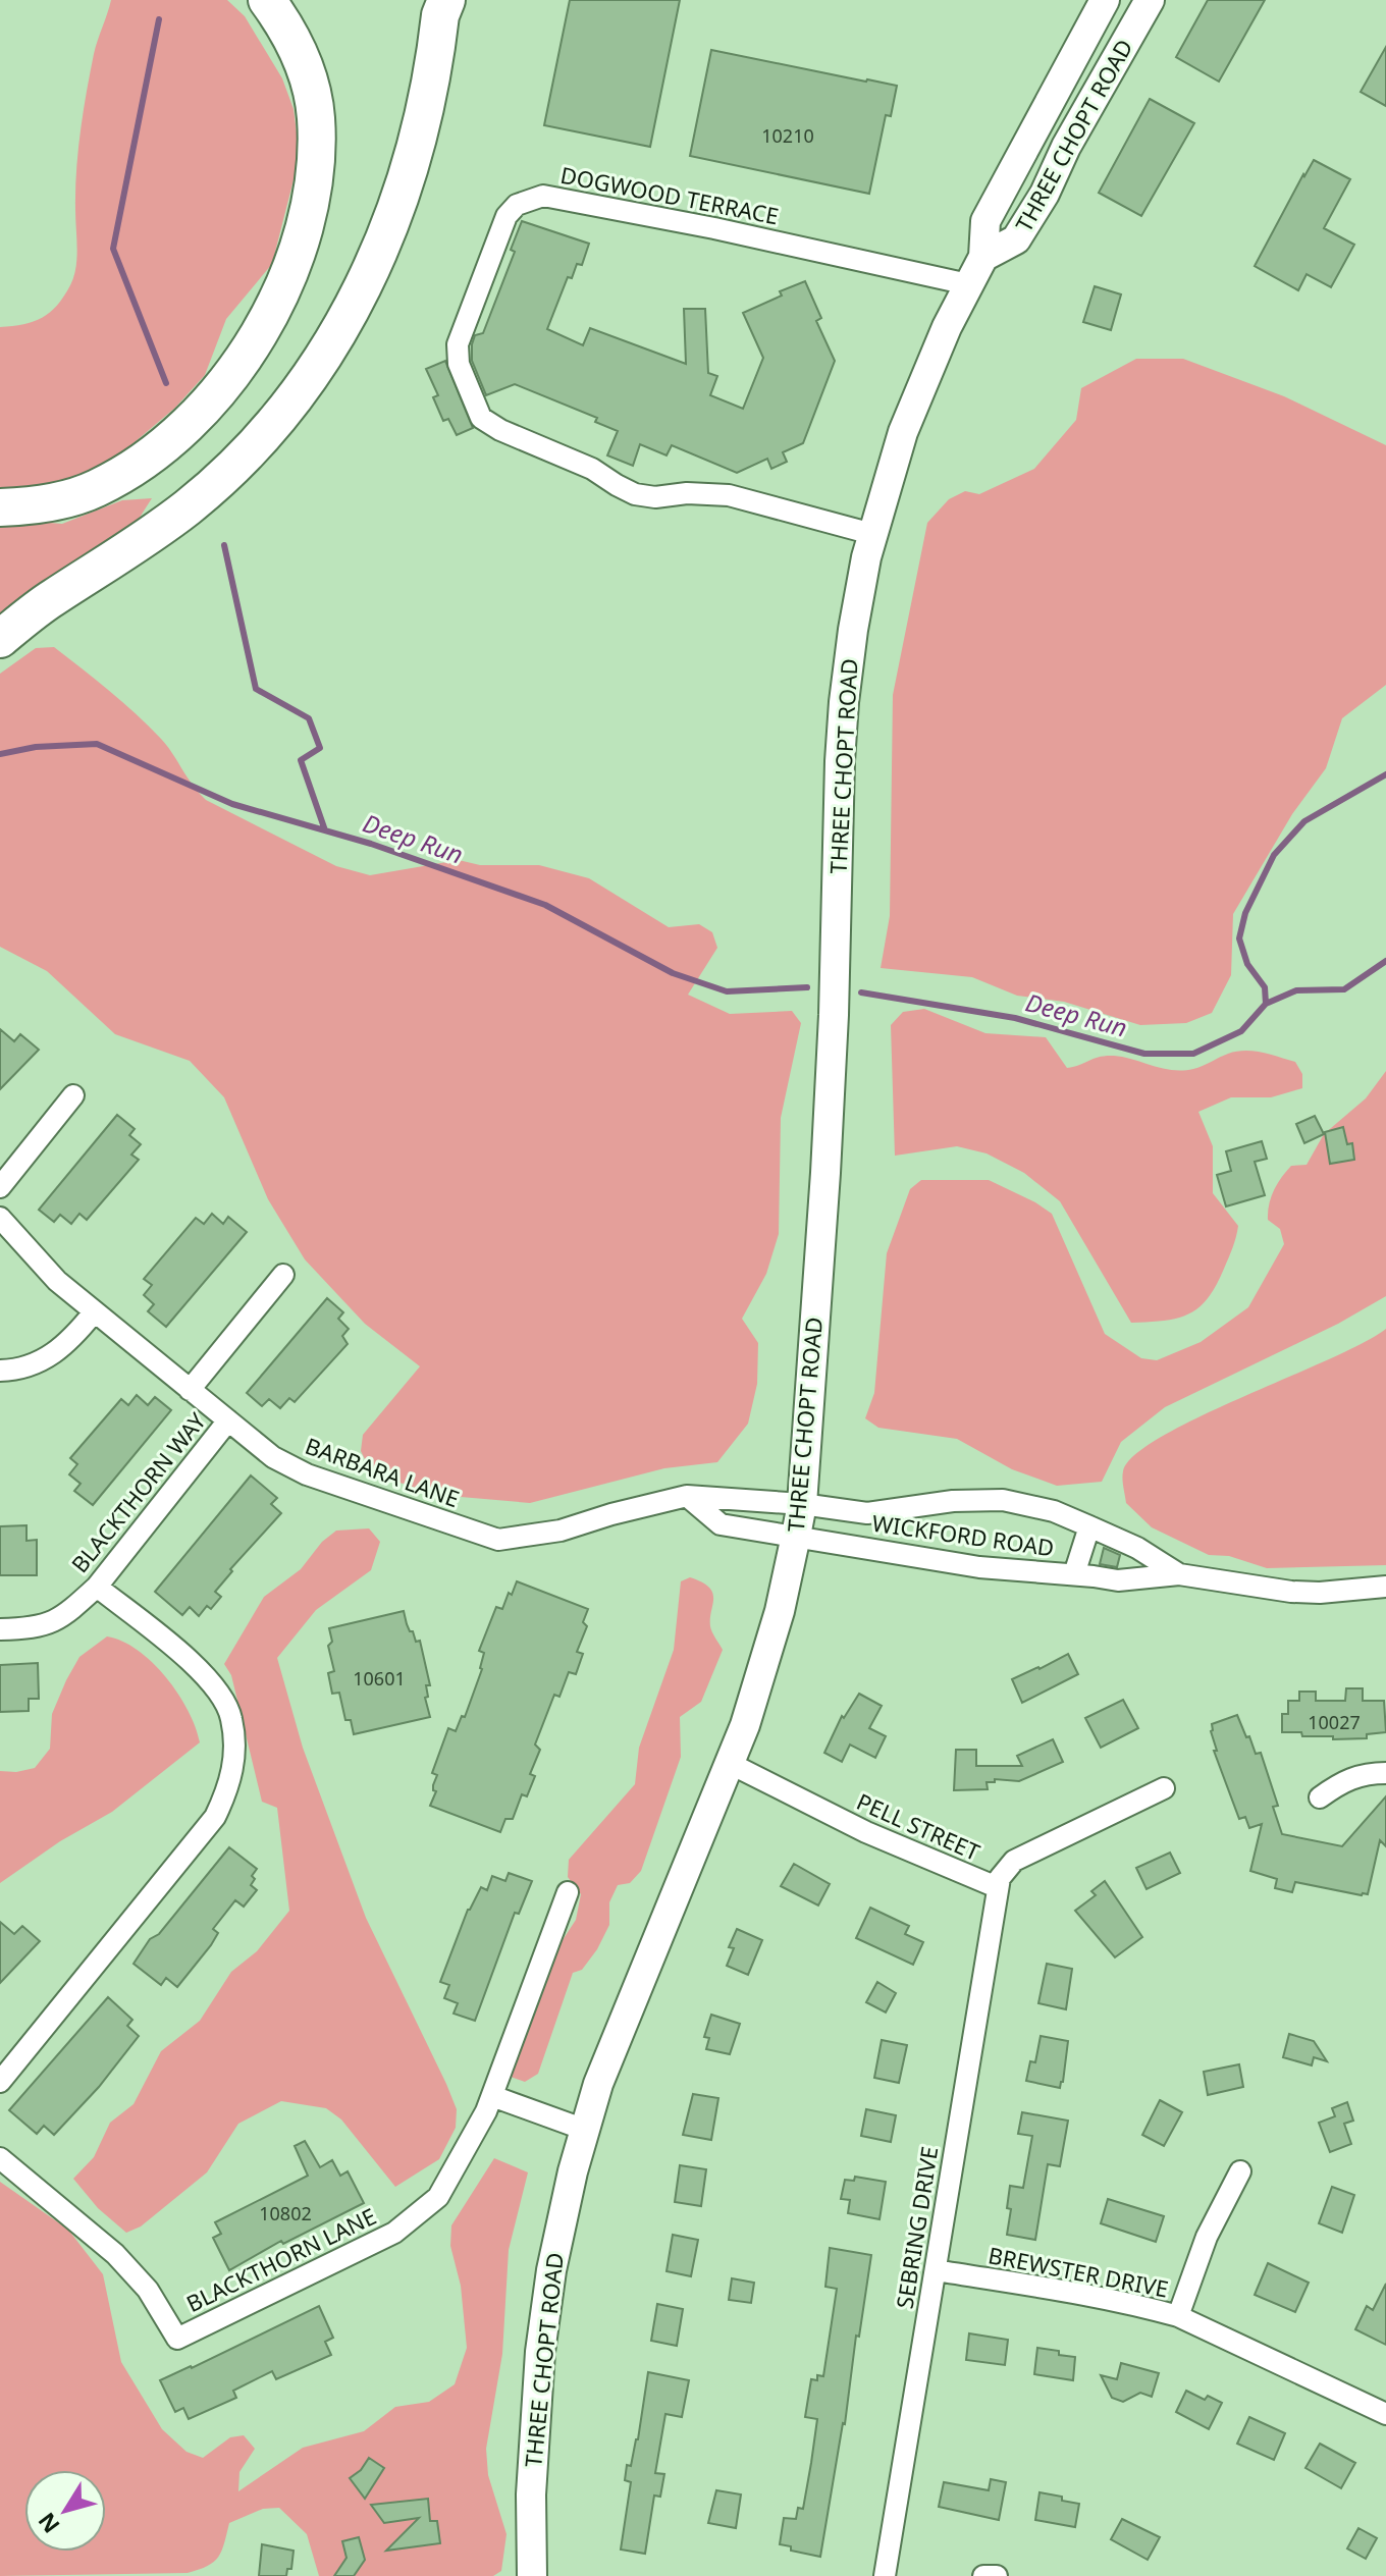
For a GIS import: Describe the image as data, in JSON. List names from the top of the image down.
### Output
{
  "streets": {
    "main road": ["THREE CHOPT ROAD"],
    "street": [
      "DOGWOOD TERRACE",
      "BARBARA LANE",
      "BLACKTHORN WAY",
      "WICKFORD ROAD",
      "PELL STREET",
      "SEBRING DRIVE",
      "BLACKTHORN LANE",
      "BREWSTER DRIVE"
    ]
  },
  "crossings": [
    ["THREE CHOPT ROAD", "DOGWOOD TERRACE"],
    ["THREE CHOPT ROAD", "BARBARA LANE"],
    ["THREE CHOPT ROAD", "WICKFORD ROAD"],
    ["THREE CHOPT ROAD", "PELL STREET"],
    ["BARBARA LANE", "BLACKTHORN WAY"],
    ["BARBARA LANE", "WICKFORD ROAD"],
    ["PELL STREET", "SEBRING DRIVE"],
    ["SEBRING DRIVE", "BREWSTER DRIVE"]
  ],
  "water": ["Deep Run"],
  "house_numbers": [
    "10210",
    "10601",
    "10027",
    "10802"
  ],
  "north": "bottom left"
}
